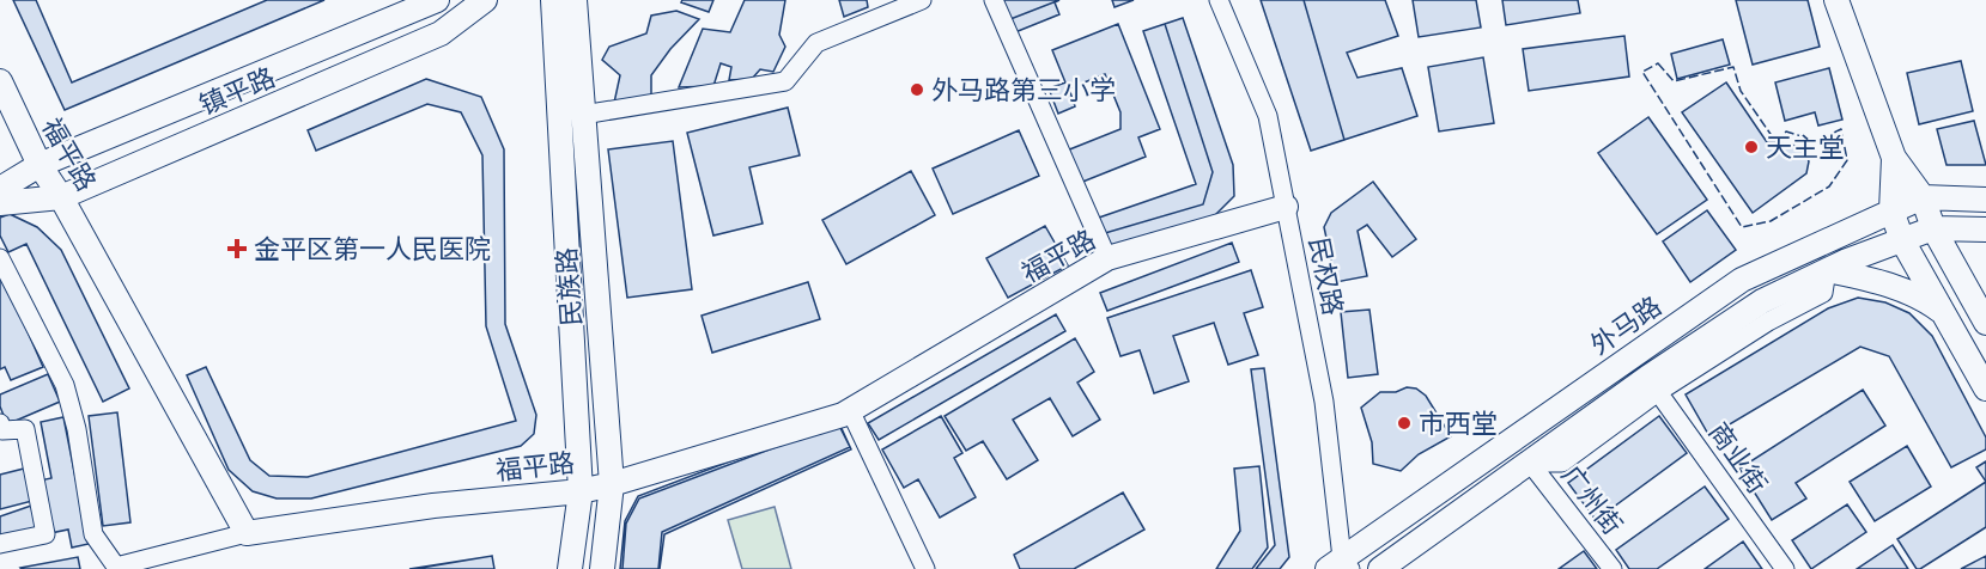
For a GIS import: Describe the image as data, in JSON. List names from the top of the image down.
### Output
{
  "streets": {
    "street": [
      "镇平路",
      "福平路",
      "民权路",
      "民族路",
      "外马路",
      "商业街",
      "广州街"
    ]
  },
  "crossings": [
    ["镇平路", "福平路"],
    ["福平路", "民权路"],
    ["福平路", "民族路"],
    ["民权路", "外马路"],
    ["外马路", "商业街"],
    ["外马路", "广州街"]
  ],
  "places": {
    "other": ["外马路第三小学", "天主堂", "市西堂"],
    "health": ["金平区第一人民医院"]
  }
}
